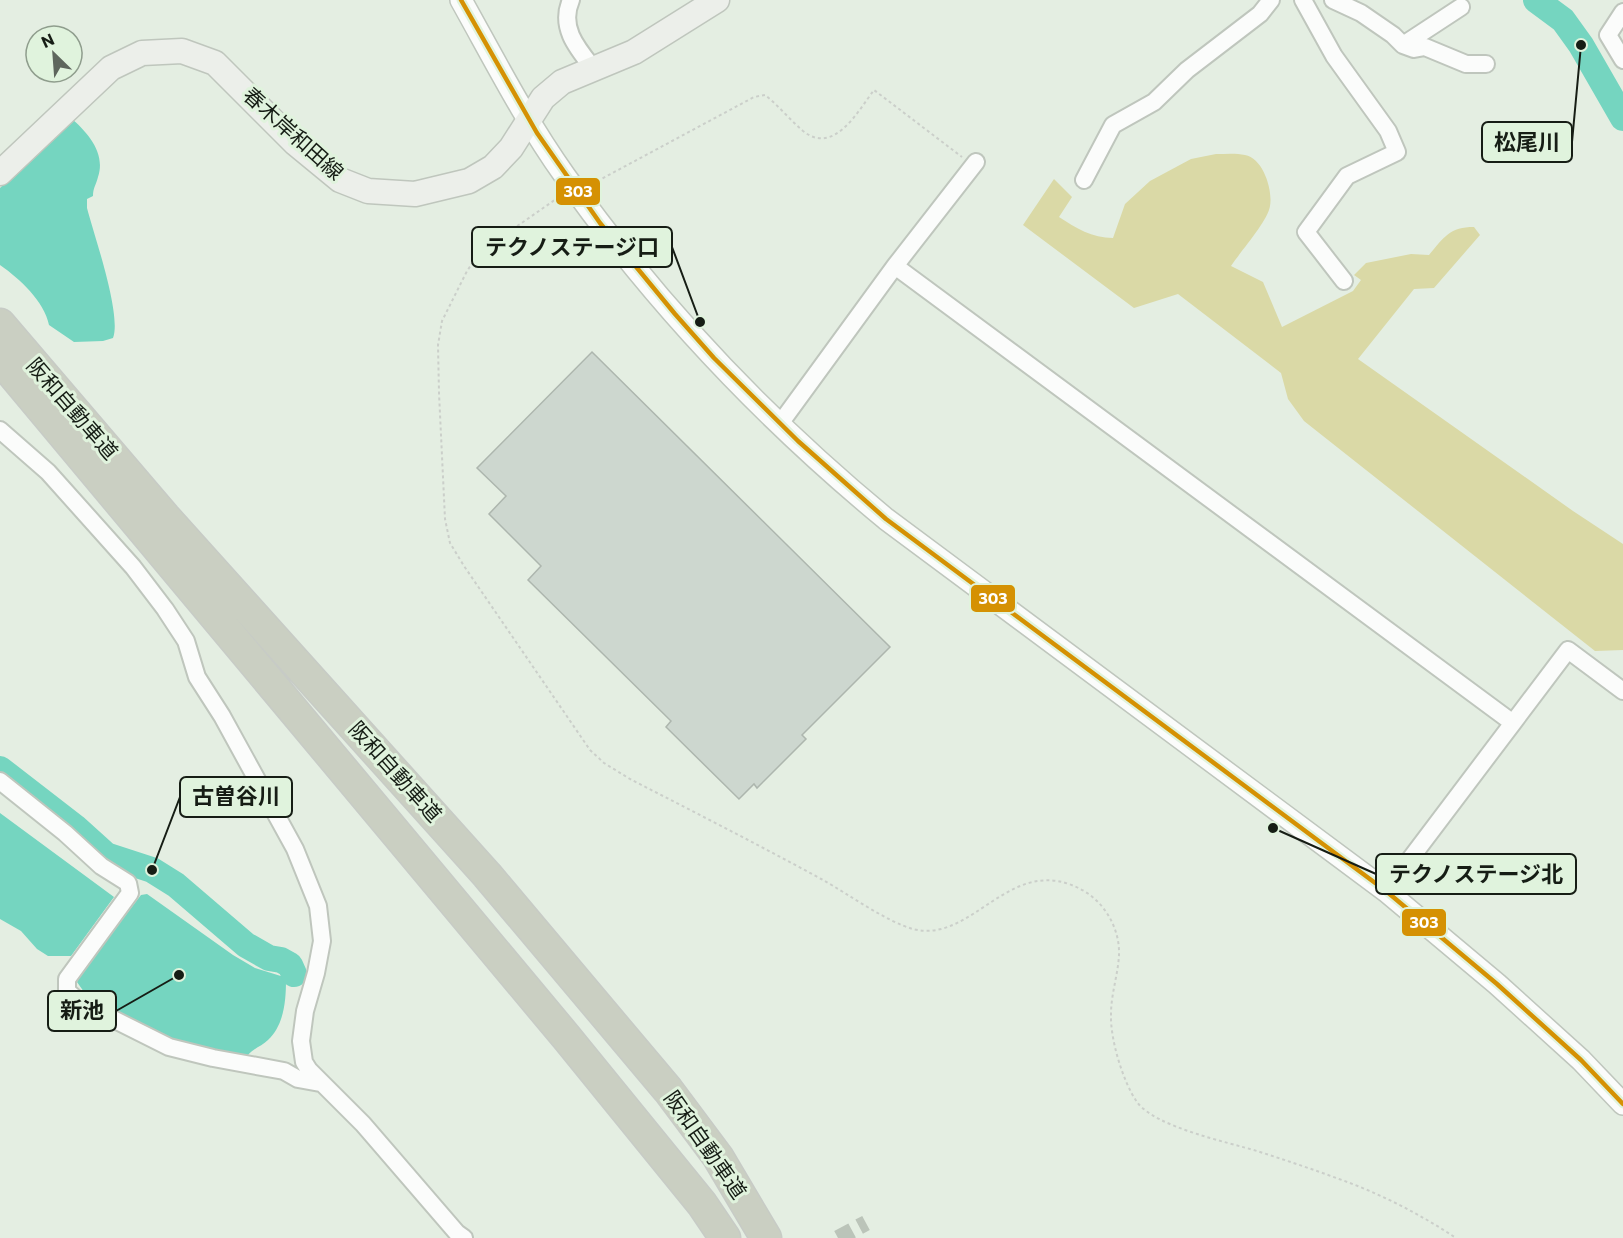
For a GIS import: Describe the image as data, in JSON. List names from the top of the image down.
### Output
{
  "streets": {
    "highway": ["阪和自動車道"],
    "main road": ["春木岸和田線"]
  },
  "places": [
    "松尾川",
    "テクノステージ口",
    "テクノステージ北",
    "古曽谷川",
    "新池"
  ],
  "lines": ["transit line 303"],
  "north": "top left"
}
